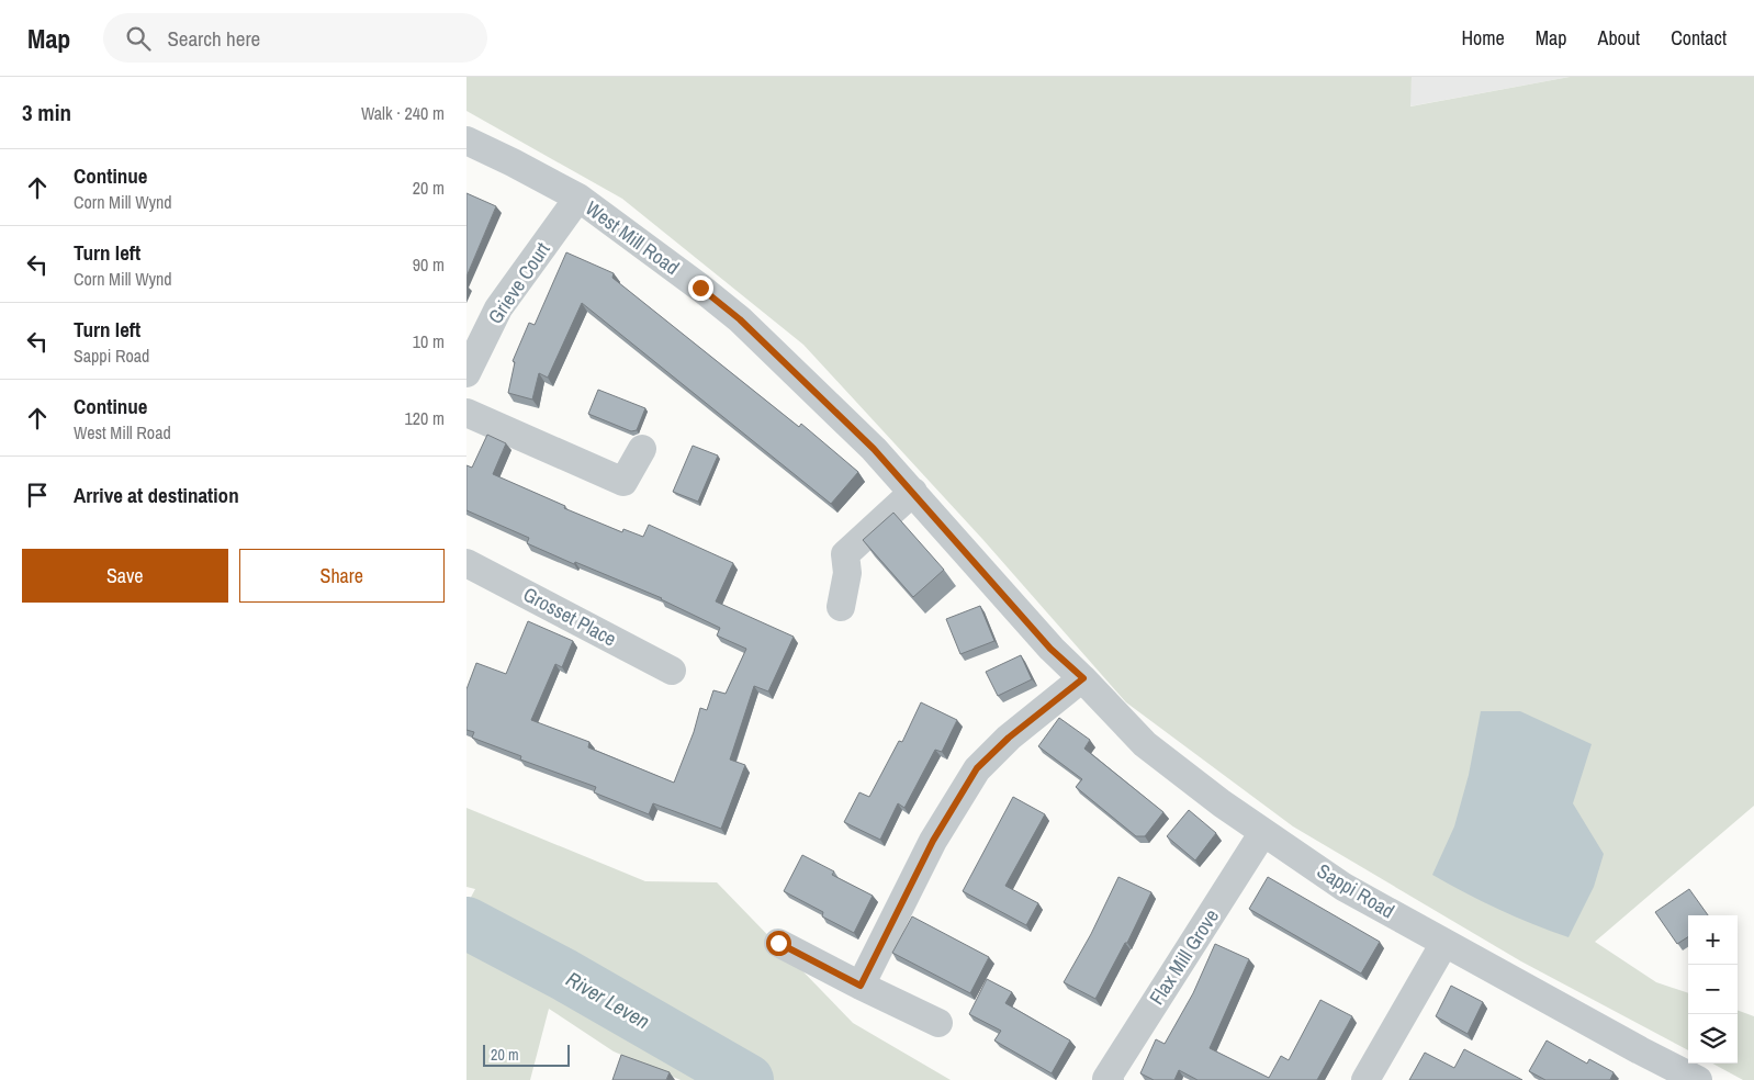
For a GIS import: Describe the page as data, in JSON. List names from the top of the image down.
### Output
{
  "streets": {
    "street": [
      "West Mill Road",
      "Grieve Court",
      "Grosset Place",
      "Sappi Road",
      "Flax Mill Grove"
    ]
  },
  "crossings": [
    ["West Mill Road", "Grieve Court"],
    ["West Mill Road", "Sappi Road"],
    ["Sappi Road", "Flax Mill Grove"]
  ],
  "water": ["River Leven"],
  "scale_bar": "20 m",
  "page": {
    "header": "Map",
    "search": "Search here",
    "nav": [
      "Home",
      "Map",
      "About",
      "Contact"
    ],
    "heading": ["3 min", "Walk · 240 m"],
    "list": [
      ["Continue", "Corn Mill Wynd", "20 m"],
      ["Turn left", "Corn Mill Wynd", "90 m"],
      ["Turn left", "Sappi Road", "10 m"],
      ["Continue", "West Mill Road", "120 m"],
      "Arrive at destination"
    ],
    "buttons": ["Save", "Share"],
    "map_buttons": ["+", "−"],
    "scale": "20 m"
  }
}
